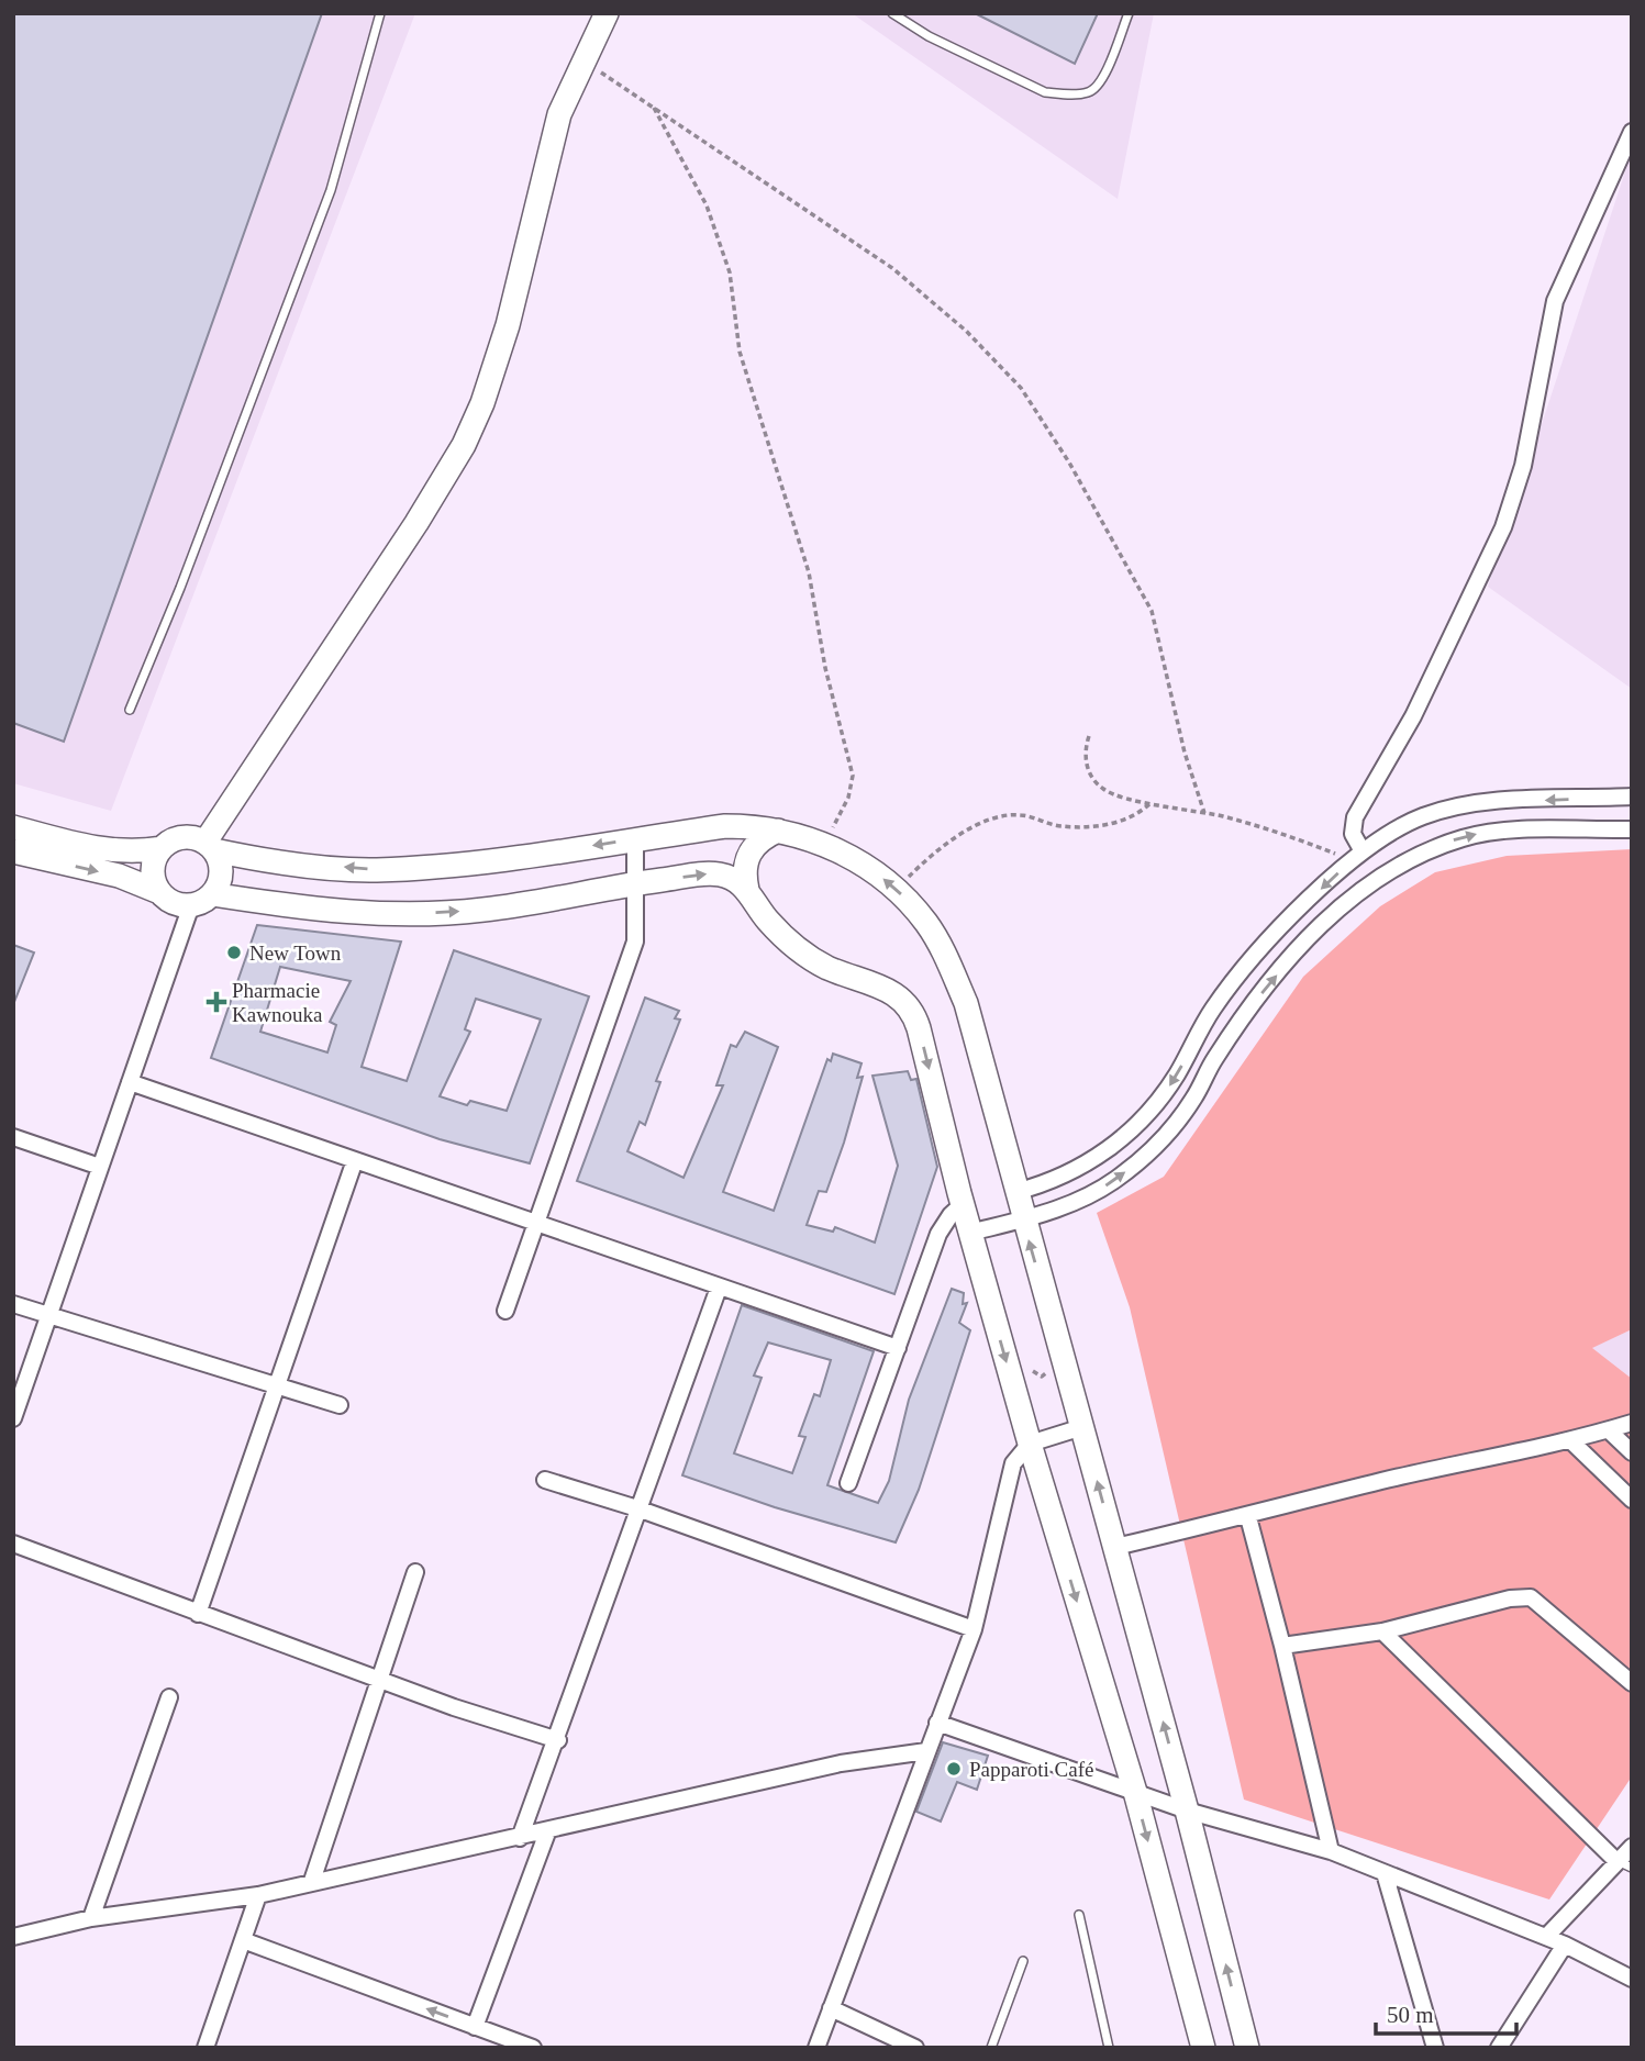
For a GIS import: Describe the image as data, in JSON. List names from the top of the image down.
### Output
{
  "places": {
    "other": ["New Town", "Papparoti Café"],
    "health": ["Pharmacie Kawnouka"]
  },
  "scale_bar": "50 m"
}
